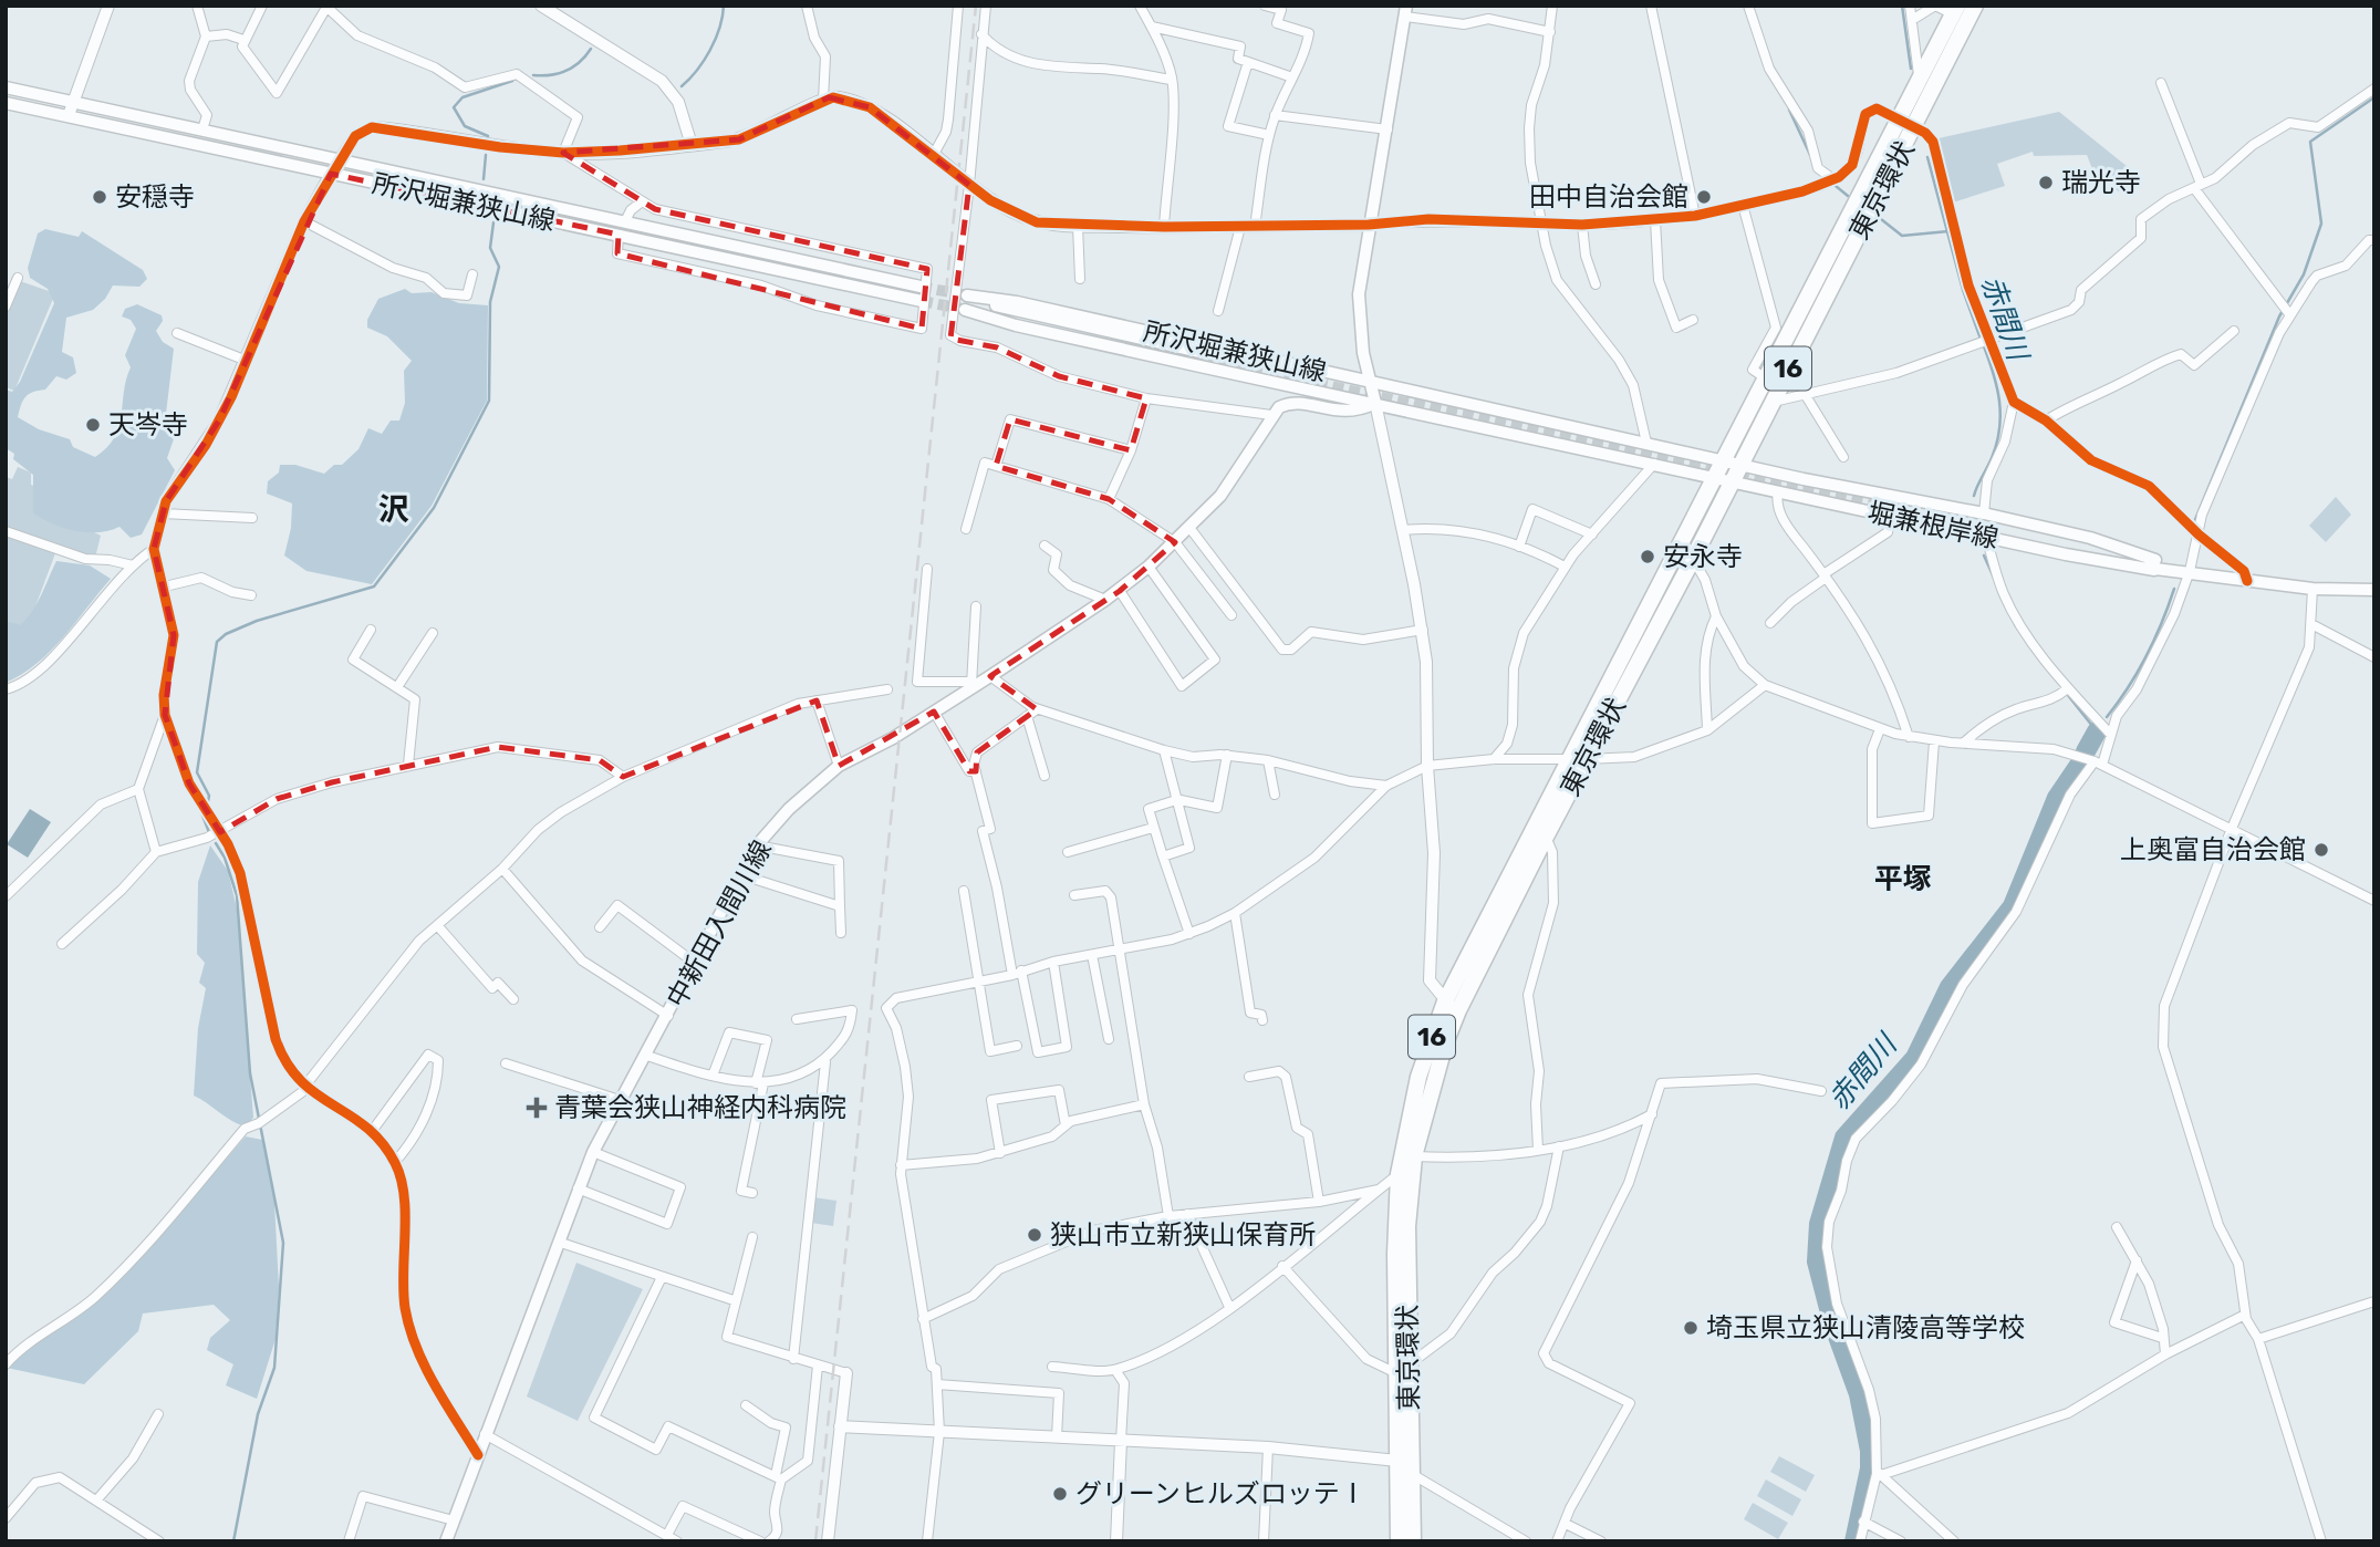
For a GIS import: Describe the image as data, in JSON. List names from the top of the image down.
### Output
{
  "streets": {
    "highway": ["東京環状", "16"],
    "main road": ["所沢堀兼狭山線", "堀兼根岸線", "中新田入間川線"]
  },
  "crossings": [
    ["東京環状", "所沢堀兼狭山線"],
    ["東京環状", "堀兼根岸線"],
    ["所沢堀兼狭山線", "堀兼根岸線"]
  ],
  "districts": ["沢", "平塚"],
  "water": ["赤間川"],
  "places": {
    "other": [
      "瑞光寺",
      "安穏寺",
      "田中自治会館",
      "天岑寺",
      "安永寺",
      "上奥富自治会館",
      "狭山市立新狭山保育所",
      "埼玉県立狭山清陵高等学校",
      "グリーンヒルズロッテⅠ"
    ],
    "health": ["青葉会狭山神経内科病院"]
  }
}
